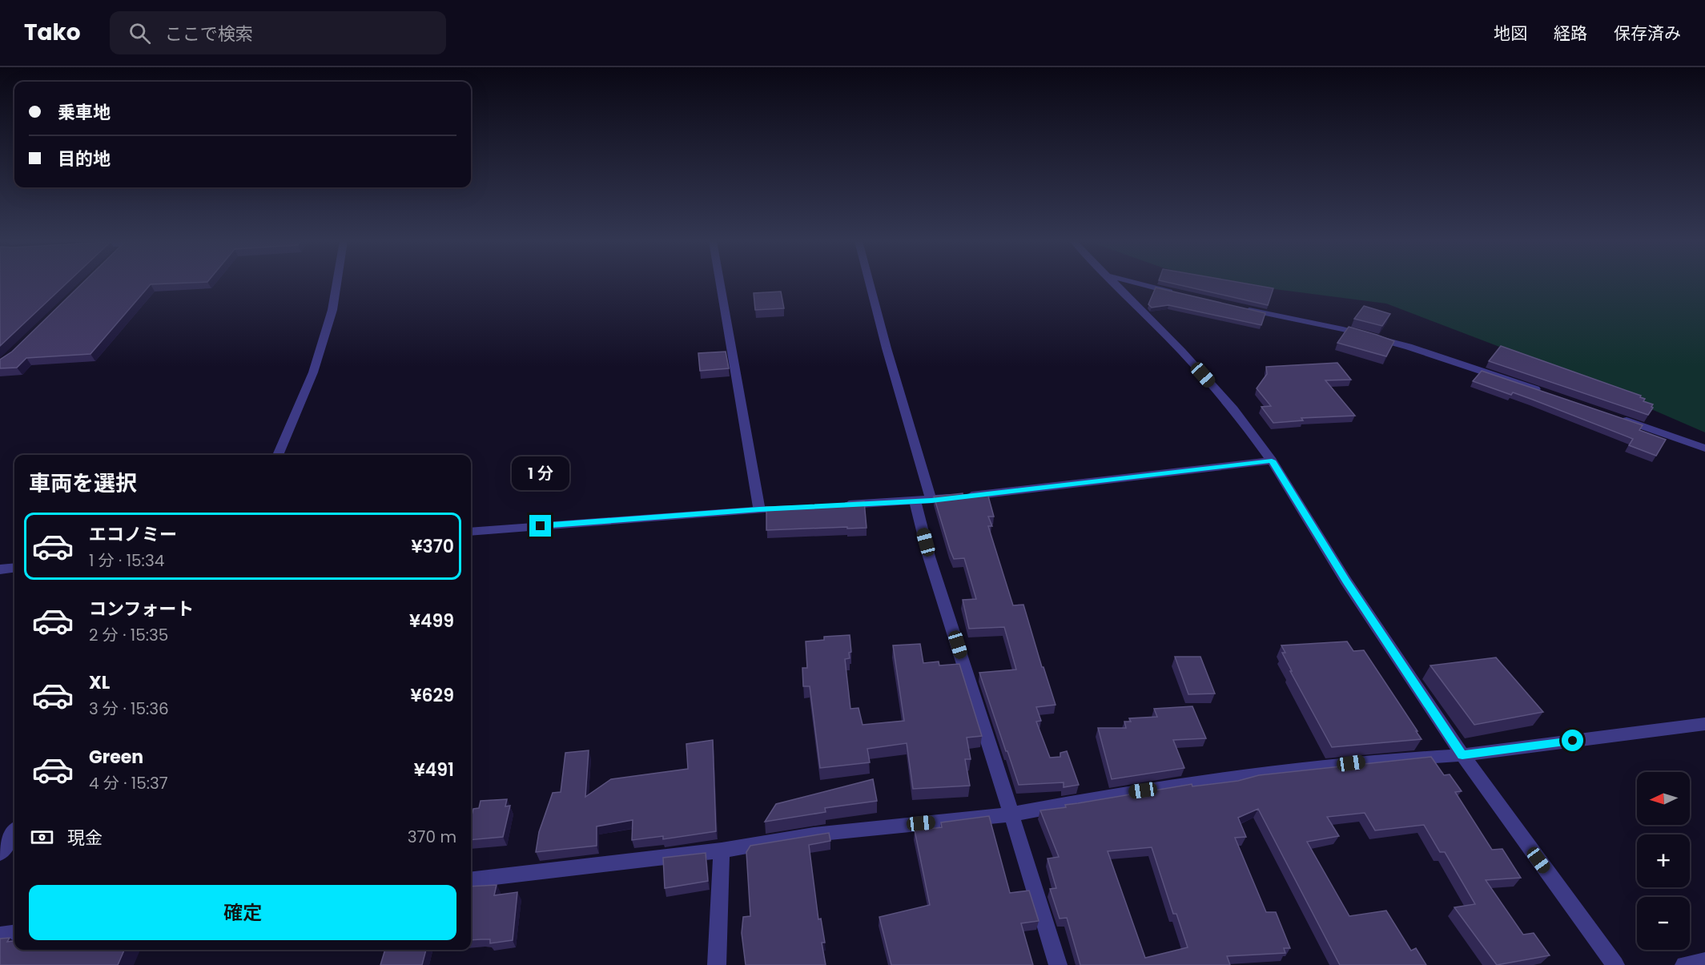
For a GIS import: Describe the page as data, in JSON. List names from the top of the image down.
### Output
{
  "north": "left",
  "page": {
    "header": "Tako",
    "search": "ここで検索",
    "nav": ["地図", "経路", "保存済み"],
    "banner": ["乗車地", "目的地"],
    "heading": "車両を選択",
    "bubble": "1 分",
    "list": [
      {
        "name": "エコノミー",
        "note": "1 分 · 15:34",
        "value": "¥370"
      },
      {
        "name": "コンフォート",
        "note": "2 分 · 15:35",
        "value": "¥499"
      },
      {
        "name": "XL",
        "note": "3 分 · 15:36",
        "value": "¥629"
      },
      {
        "name": "Green",
        "note": "4 分 · 15:37",
        "value": "¥491"
      }
    ],
    "map_buttons": ["+", "−"],
    "pay": ["現金", "370 m"],
    "buttons": "確定"
  }
}
